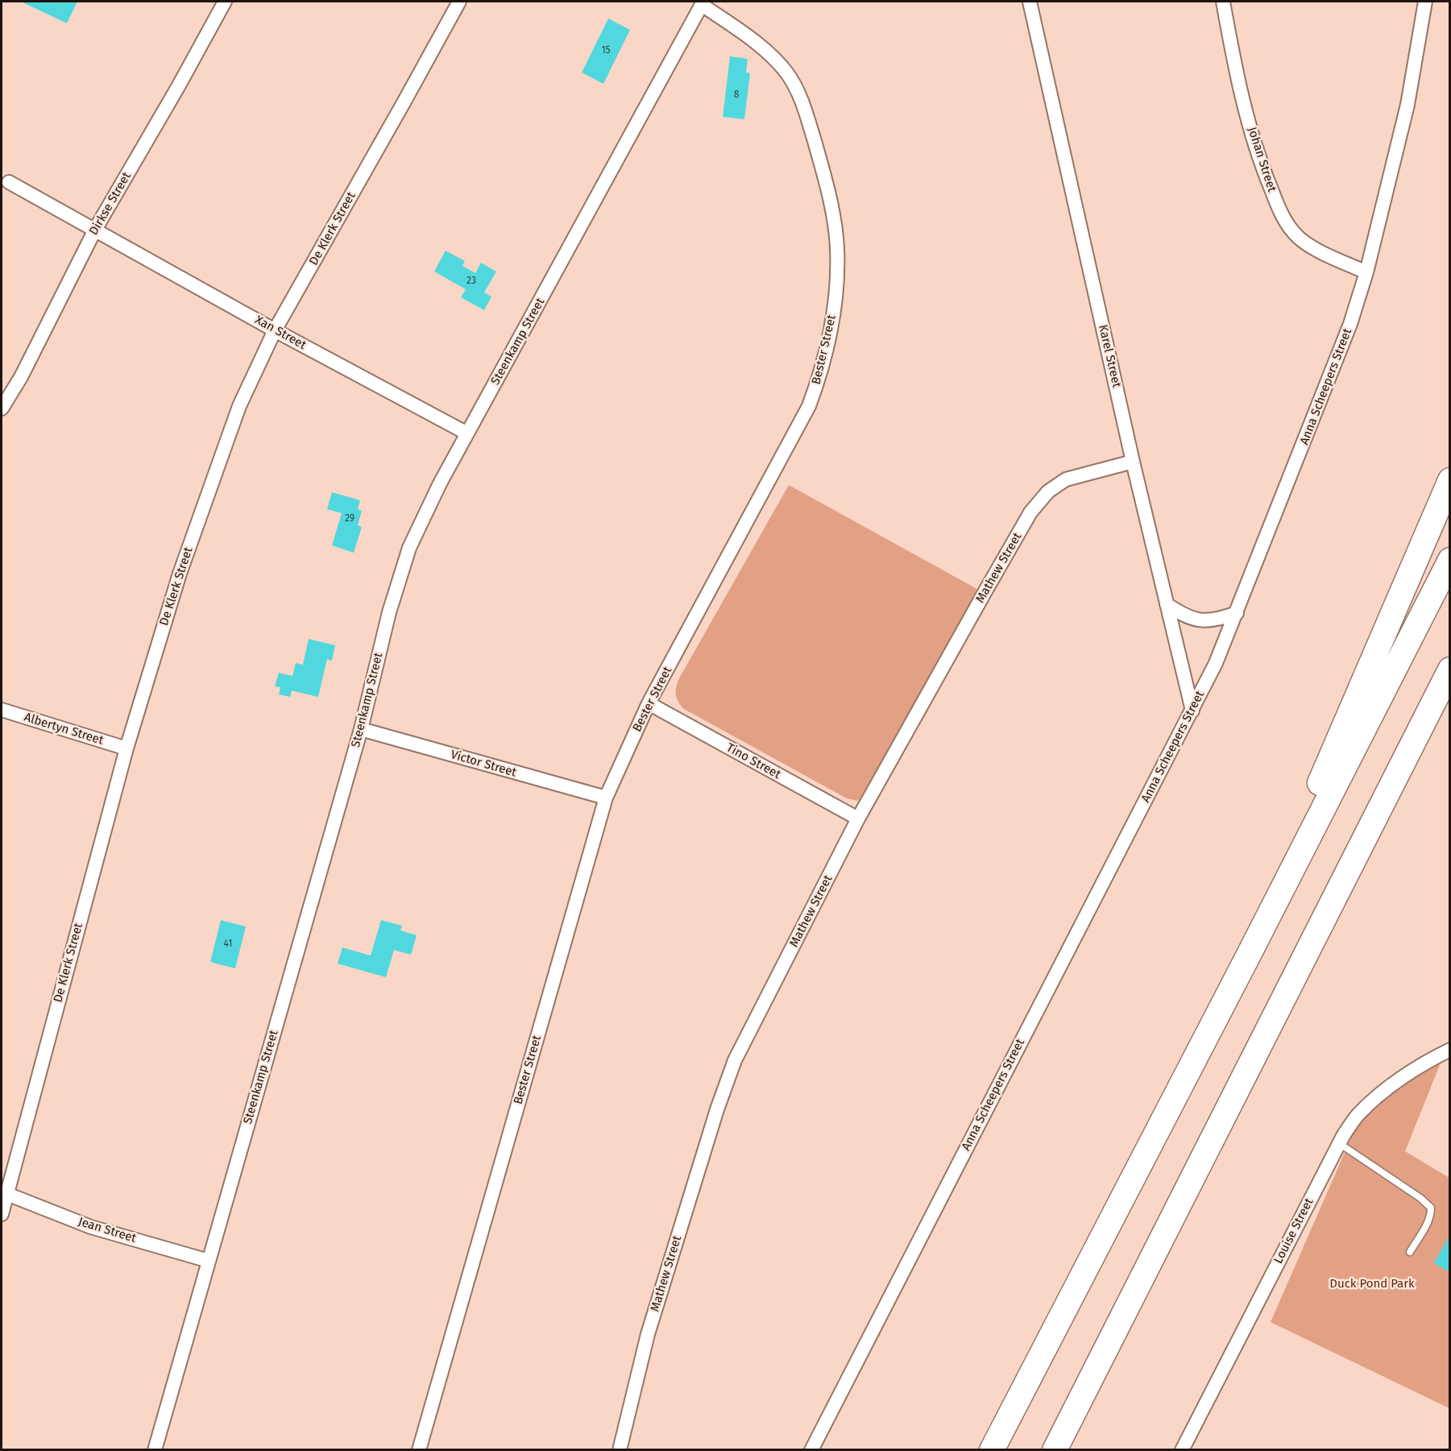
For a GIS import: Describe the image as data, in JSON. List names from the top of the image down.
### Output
{
  "streets": {
    "street": [
      "Johan Street",
      "Dirkse Street",
      "De Klerk Street",
      "Xan Street",
      "Steenkamp Street",
      "Bester Street",
      "Karel Street",
      "Anna Scheepers Street",
      "Mathew Street",
      "Albertyn Street",
      "Tino Street",
      "Victor Street",
      "Jean Street",
      "Louise Street"
    ]
  },
  "crossings": [
    ["Johan Street", "Anna Scheepers Street"],
    ["Dirkse Street", "Xan Street"],
    ["De Klerk Street", "Xan Street"],
    ["De Klerk Street", "Albertyn Street"],
    ["De Klerk Street", "Jean Street"],
    ["Xan Street", "Steenkamp Street"],
    ["Steenkamp Street", "Bester Street"],
    ["Steenkamp Street", "Victor Street"],
    ["Steenkamp Street", "Jean Street"],
    ["Bester Street", "Tino Street"],
    ["Bester Street", "Victor Street"],
    ["Karel Street", "Anna Scheepers Street"],
    ["Karel Street", "Mathew Street"],
    ["Mathew Street", "Tino Street"]
  ],
  "parks": ["Duck Pond Park"],
  "house_numbers": [
    "15",
    "8",
    "23",
    "29",
    "41"
  ]
}
